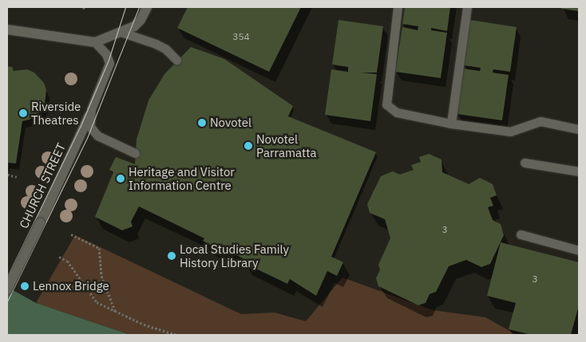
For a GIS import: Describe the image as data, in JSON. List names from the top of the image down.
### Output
{
  "streets": {
    "street": ["CHURCH STREET"]
  },
  "places": [
    "Riverside Theatres",
    "Novotel",
    "Novotel Parramatta",
    "Heritage and Visitor Information Centre",
    "Local Studies Family History Library",
    "Lennox Bridge"
  ],
  "house_numbers": ["354", "3", "3"]
}
